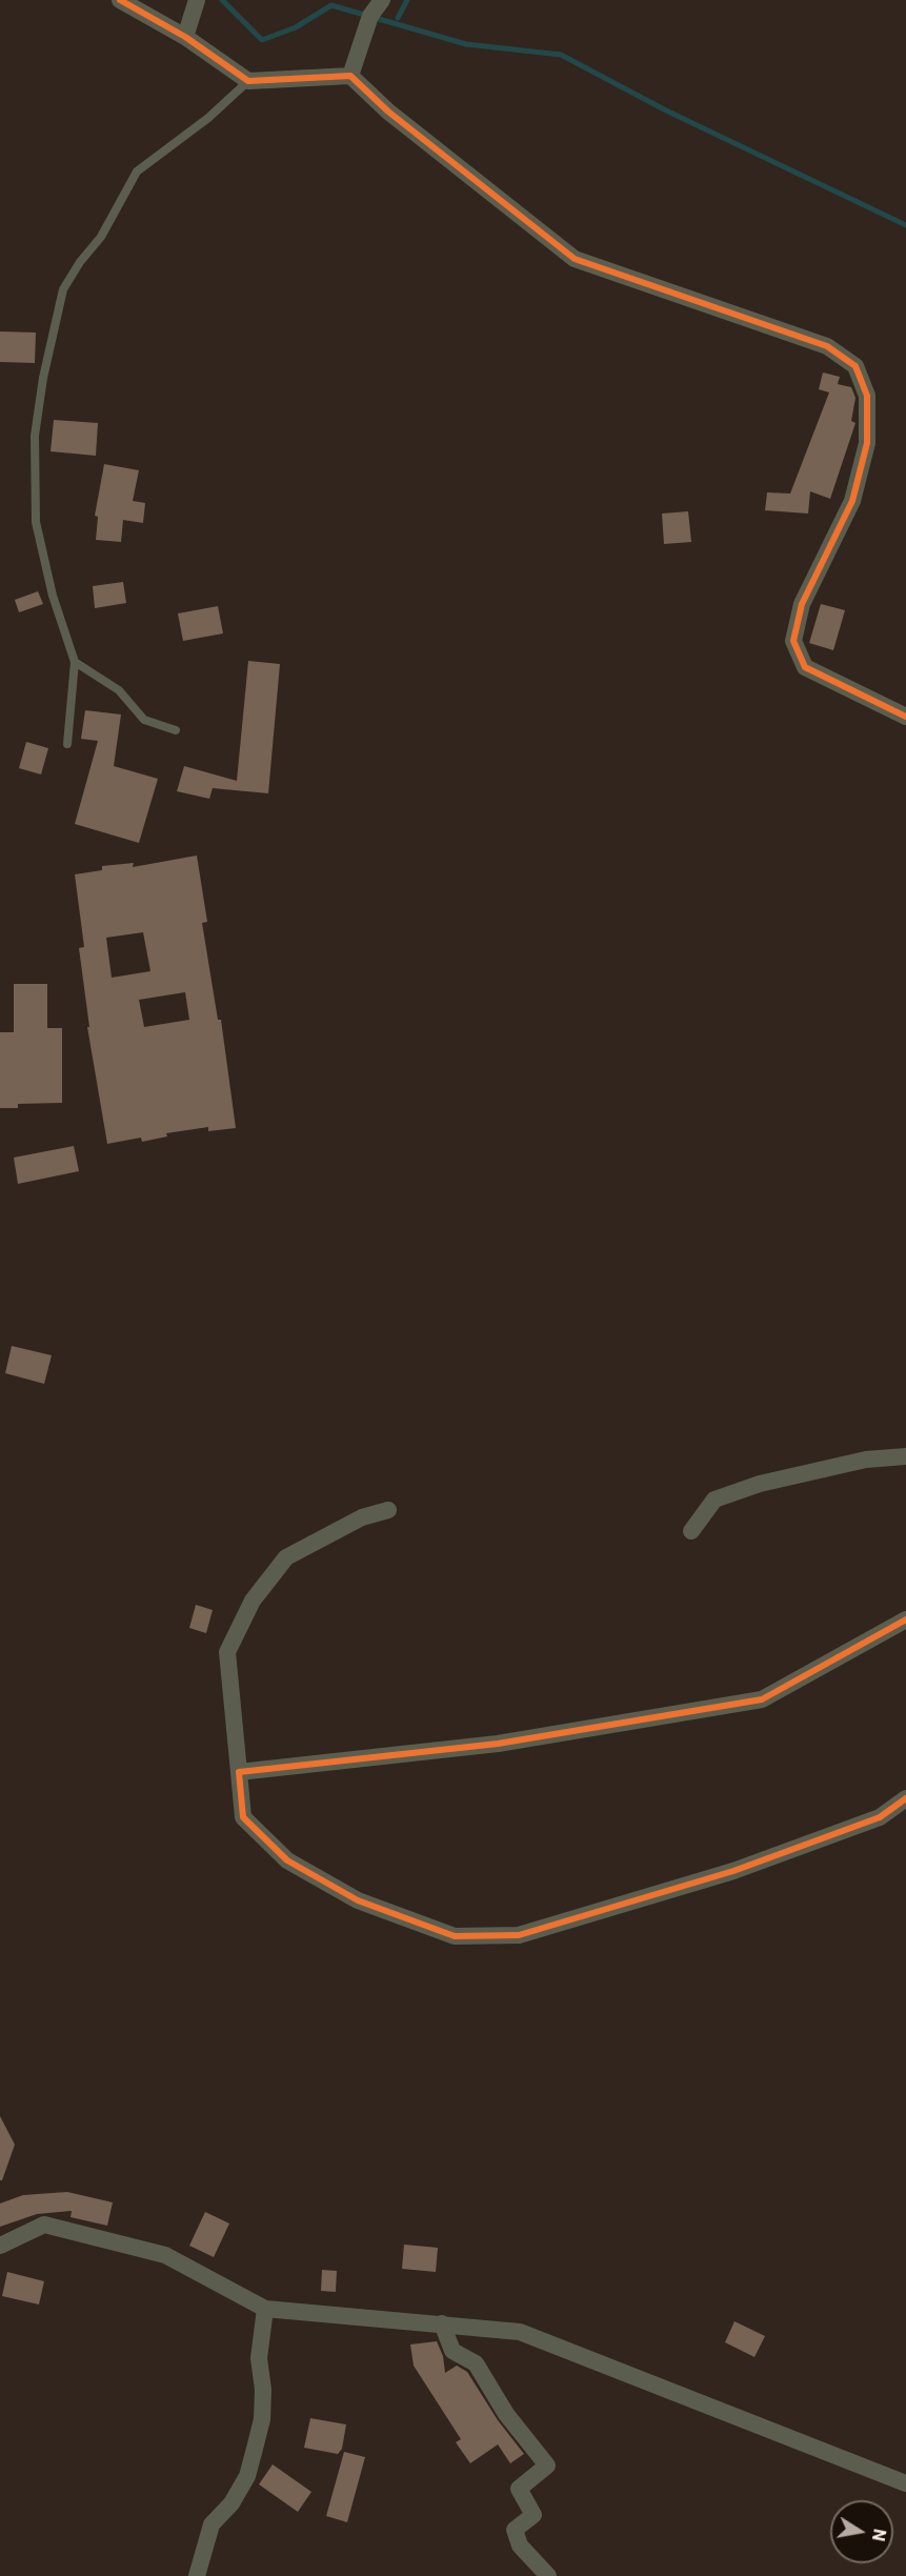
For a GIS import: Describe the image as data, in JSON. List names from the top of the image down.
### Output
{
  "north": "right"
}
